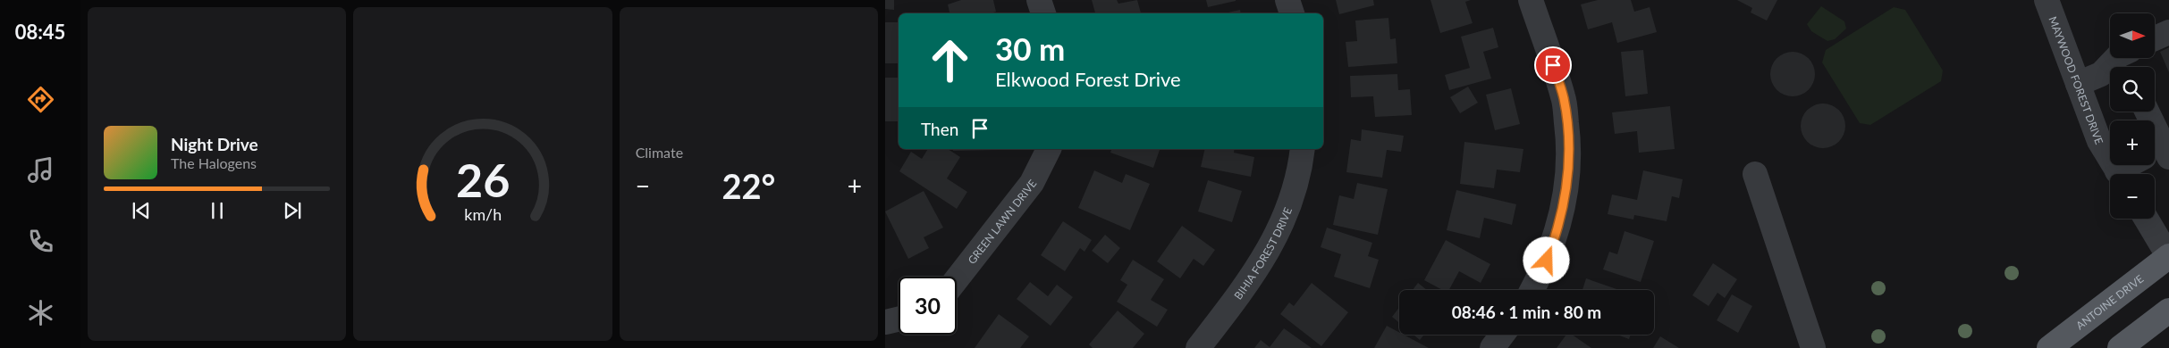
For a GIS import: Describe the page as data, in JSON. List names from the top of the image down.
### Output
{
  "streets": {
    "main road": ["ANTOINE DRIVE"],
    "street": ["MAYWOOD FOREST DRIVE", "GREEN LAWN DRIVE", "BIHIA FOREST DRIVE"]
  },
  "north": "right",
  "page": {
    "tabs": "08:45",
    "tile": "Climate",
    "map_buttons": ["+", "−"],
    "turn": ["30 m", "Elkwood Forest Drive"],
    "then": "Then",
    "song": ["Night Drive", "The Halogens"],
    "heat": ["−", "22°", "+"],
    "limit": "30",
    "trip": "08:46 · 1 min · 80 m",
    "gauge": ["26", "km/h"]
  }
}
